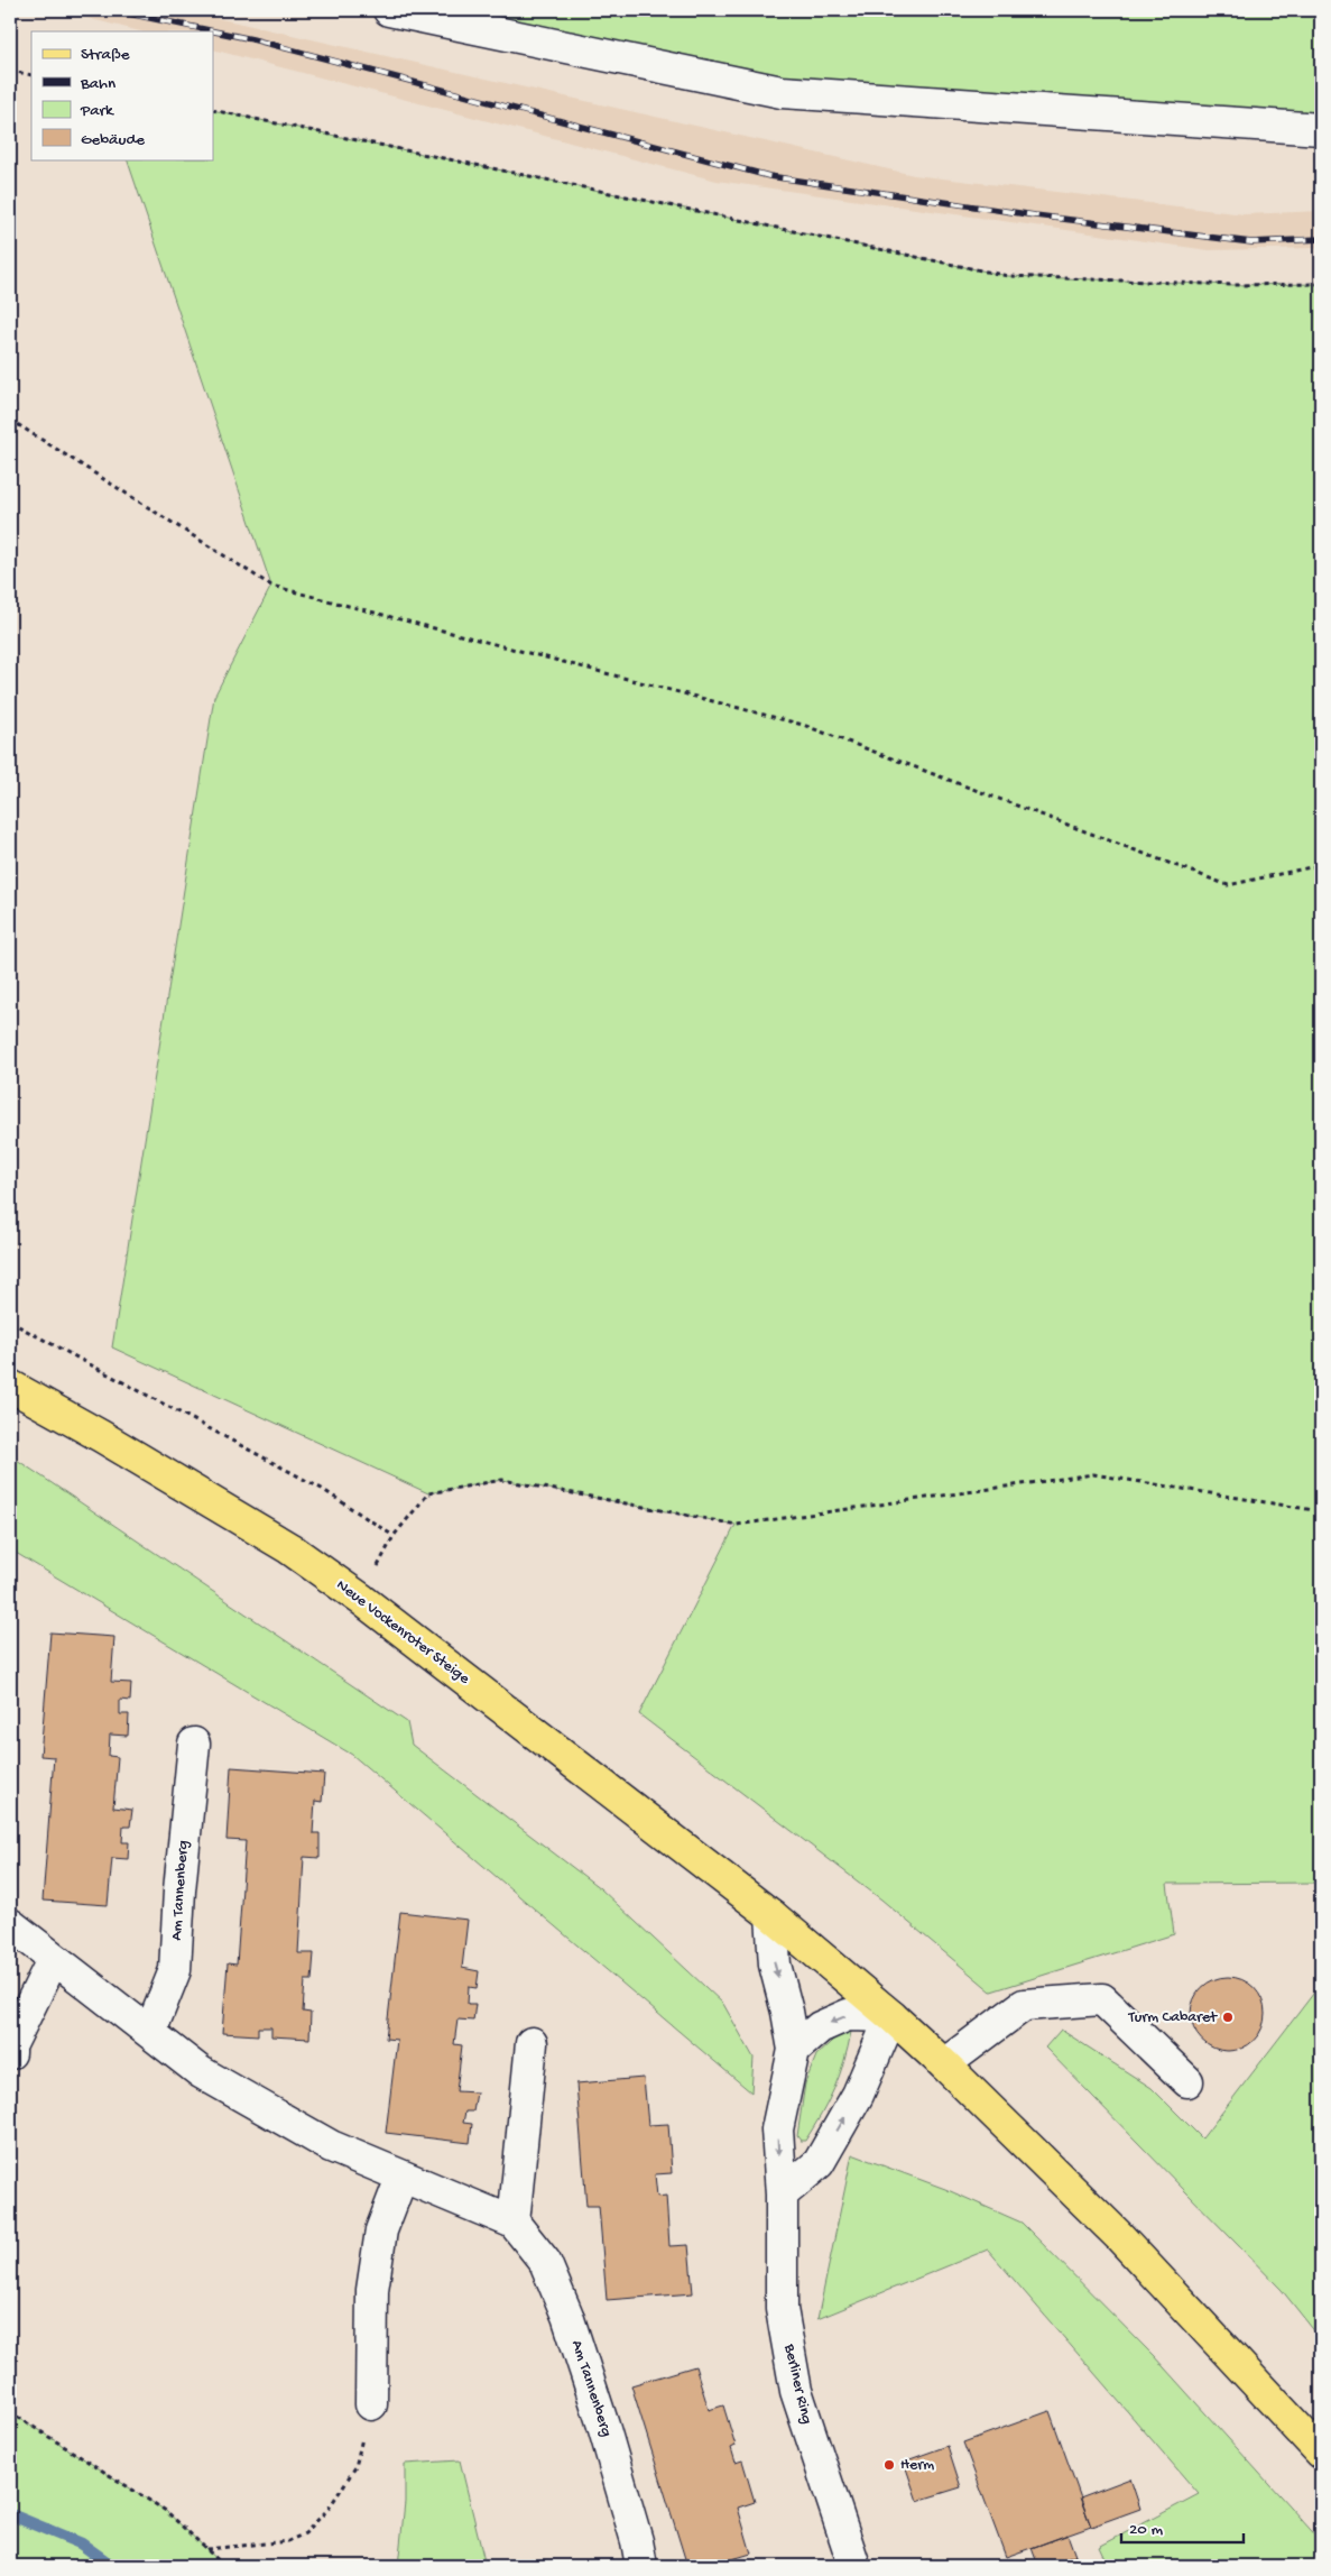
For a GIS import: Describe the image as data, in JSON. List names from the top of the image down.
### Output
{
  "streets": {
    "main road": ["Neue Vockenroter Steige"],
    "street": ["Am Tannenberg", "Berliner Ring"]
  },
  "crossings": [
    ["Neue Vockenroter Steige", "Berliner Ring"]
  ],
  "places": ["Turm Cabaret", "Herm"],
  "legend": [
    "Straße",
    "Bahn",
    "Park",
    "Gebäude"
  ],
  "scale_bar": "20 m"
}
